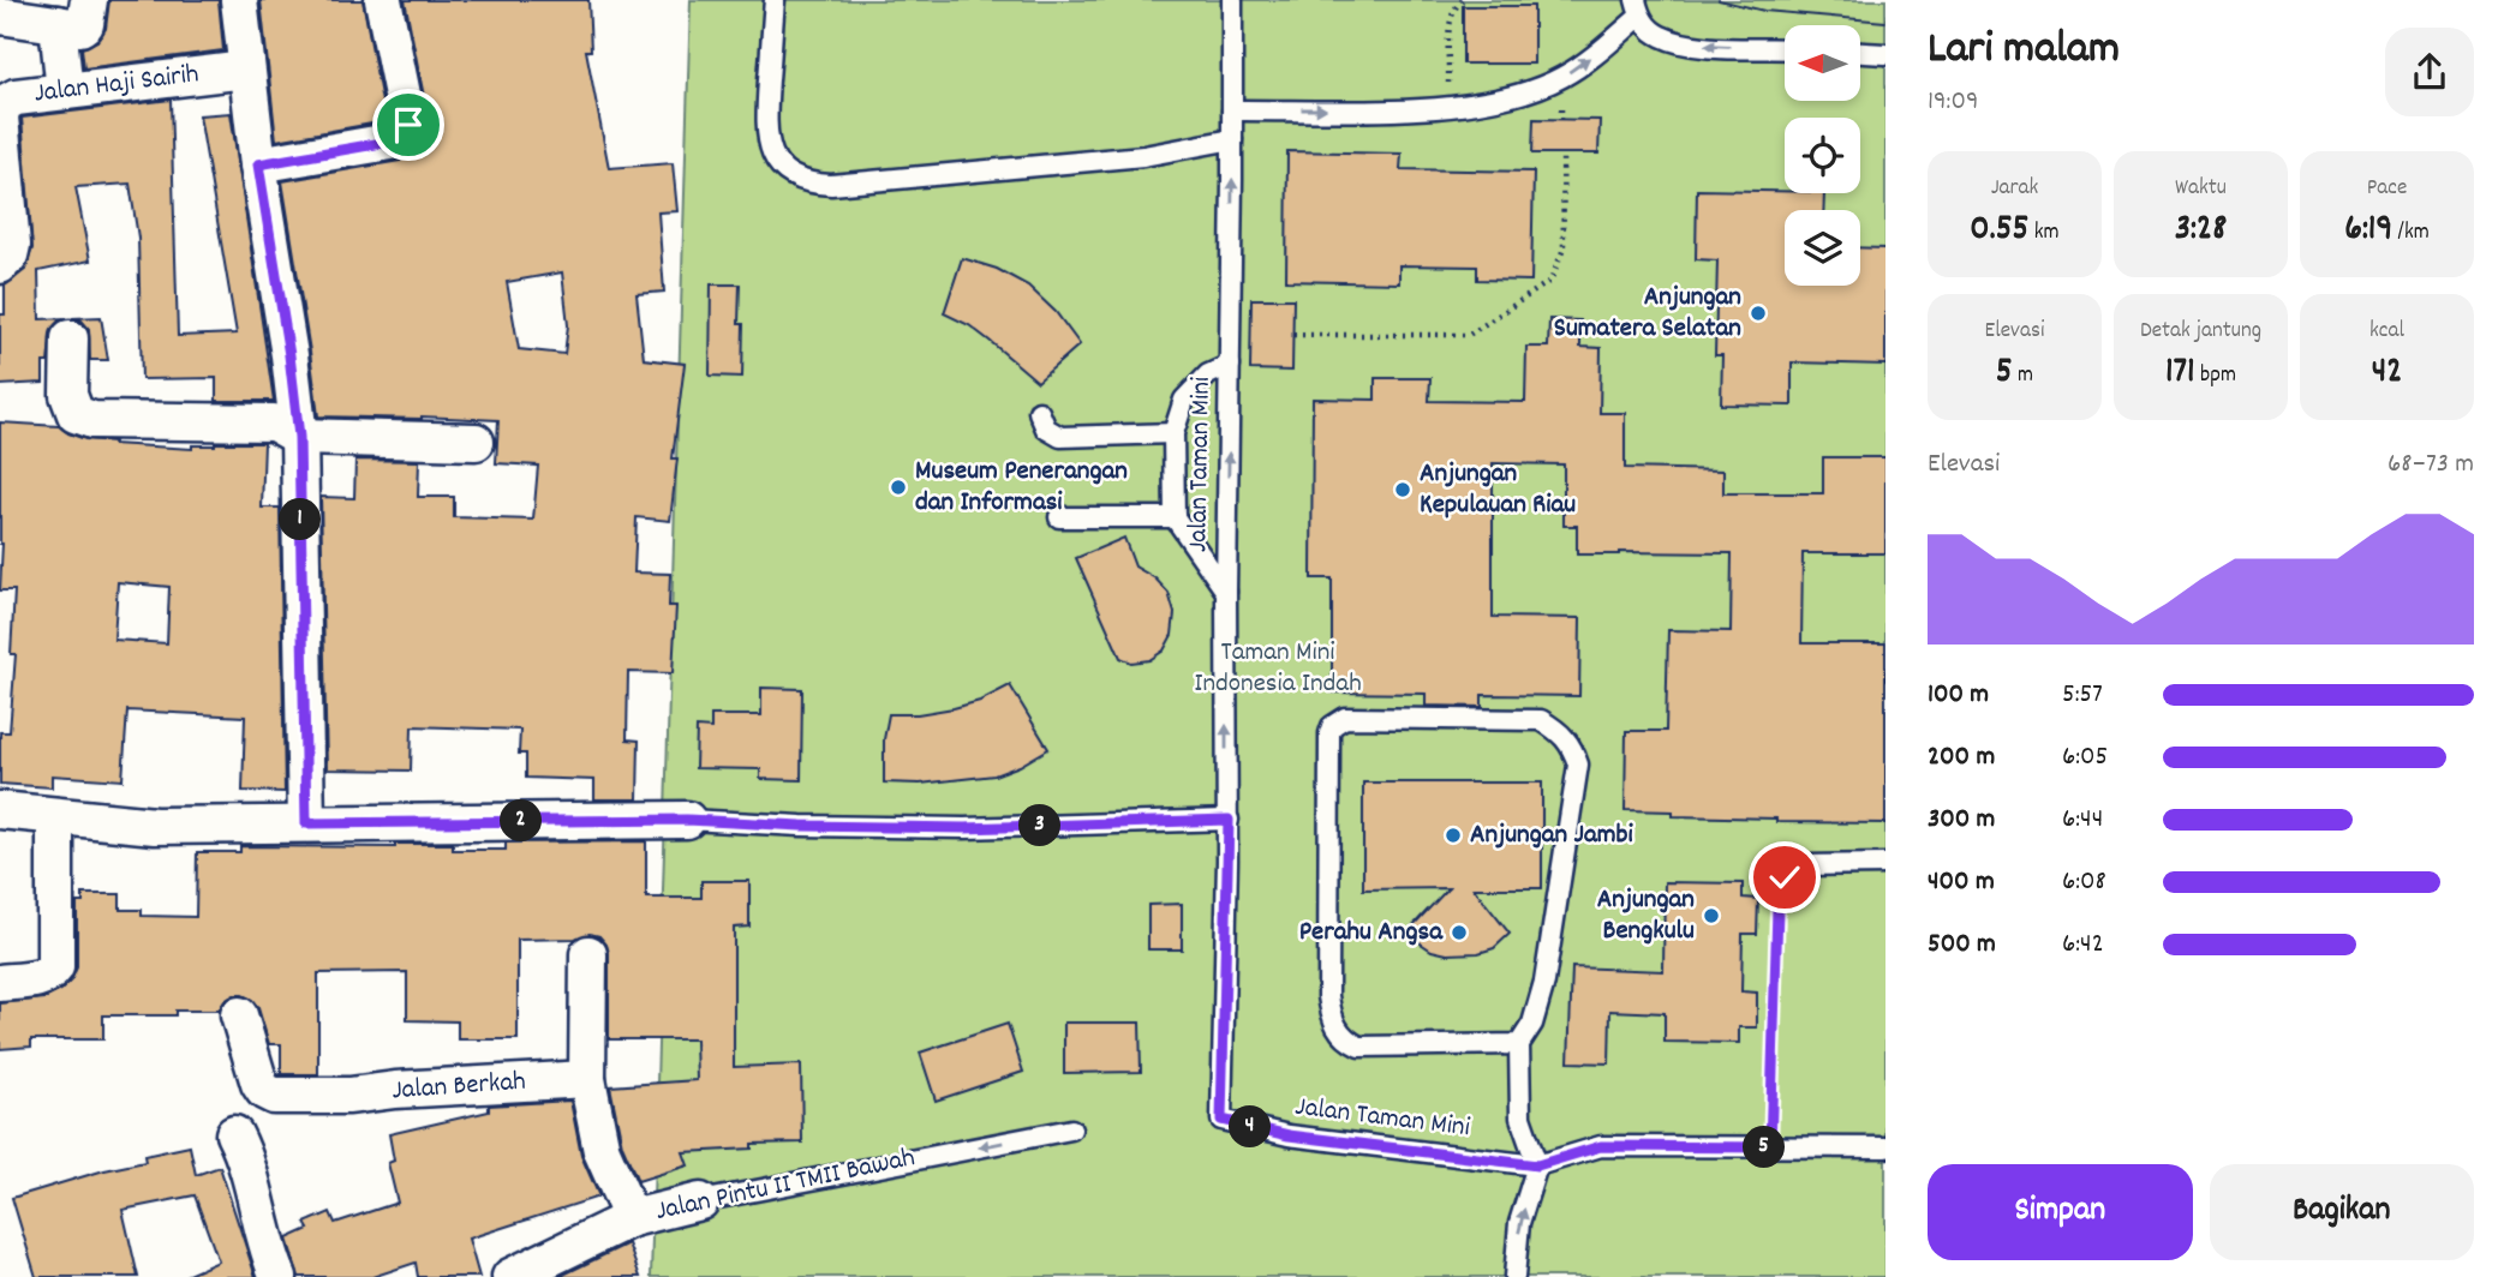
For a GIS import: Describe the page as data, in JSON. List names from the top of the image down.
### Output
{
  "streets": {
    "street": ["Jalan Haji Sairih", "Jalan Berkah", "Jalan Pintu II TMII Bawah"],
    "lane": ["Jalan Taman Mini"]
  },
  "one_way": ["Jalan Taman Mini", "Jalan Pintu II TMII Bawah"],
  "parks": ["Taman Mini Indonesia Indah"],
  "places": [
    "Anjungan Sumatera Selatan",
    "Museum Penerangan dan Informasi",
    "Anjungan Kepulauan Riau",
    "Anjungan Jambi",
    "Anjungan Bengkulu",
    "Perahu Angsa"
  ],
  "north": "left",
  "page": {
    "heading": ["Lari malam", "19:09"],
    "stats": [
      ["Jarak", "0.55 km"],
      ["Waktu", "3:28"],
      ["Pace", "6:19 /km"],
      ["Elevasi", "5 m"],
      ["Detak jantung", "171 bpm"],
      ["kcal", "42"]
    ],
    "chart": ["Elevasi", "68–73 m"],
    "pins": [
      "1",
      "2",
      "3",
      "4",
      "5"
    ],
    "list": [
      {
        "name": "100 m",
        "note": "5:57"
      },
      {
        "name": "200 m",
        "note": "6:05"
      },
      {
        "name": "300 m",
        "note": "6:44"
      },
      {
        "name": "400 m",
        "note": "6:08"
      },
      {
        "name": "500 m",
        "note": "6:42"
      }
    ],
    "buttons": ["Simpan", "Bagikan"]
  }
}
